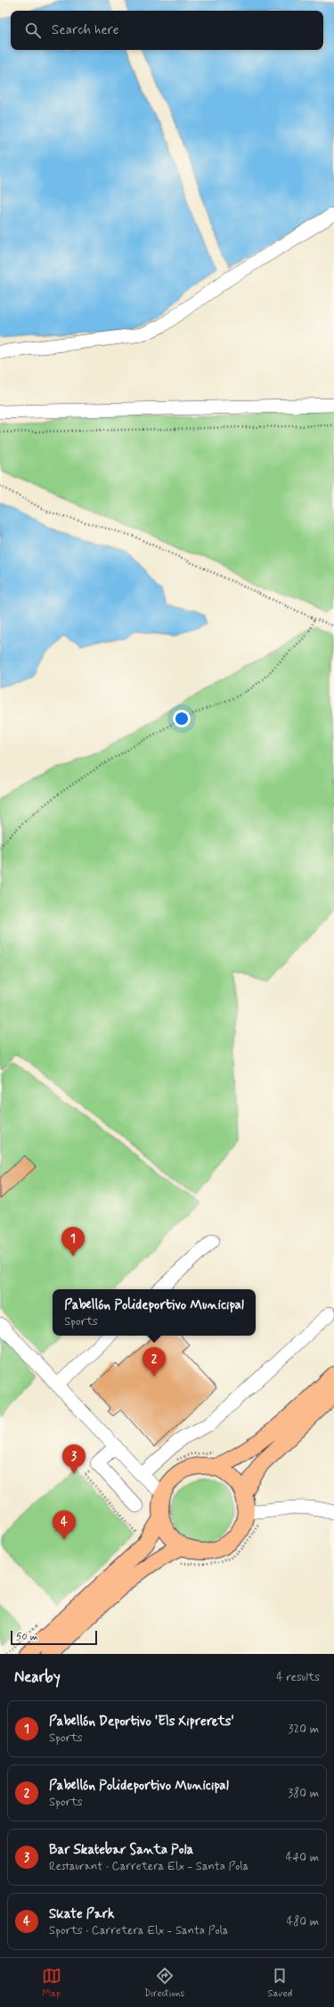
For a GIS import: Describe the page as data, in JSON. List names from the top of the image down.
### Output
{
  "scale_bar": "50 m",
  "page": {
    "search": "Search here",
    "pins": [
      "1",
      "2",
      "3",
      "4"
    ],
    "popup": ["Pabellón Polideportivo Municipal", "Sports"],
    "scale": "50 m",
    "heading": ["Nearby", "4 results"],
    "list": [
      {
        "mark": "1",
        "name": "Pabellón Deportivo 'Els Xiprerets'",
        "note": "Sports",
        "value": "320 m"
      },
      {
        "mark": "2",
        "name": "Pabellón Polideportivo Municipal",
        "note": "Sports",
        "value": "380 m"
      },
      {
        "mark": "3",
        "name": "Bar Skatebar Santa Pola",
        "note": "Restaurant · Carretera Elx - Santa Pola",
        "value": "440 m"
      },
      {
        "mark": "4",
        "name": "Skate Park",
        "note": "Sports · Carretera Elx - Santa Pola",
        "value": "480 m"
      }
    ],
    "nav": ["Map", "Directions", "Saved"]
  }
}
